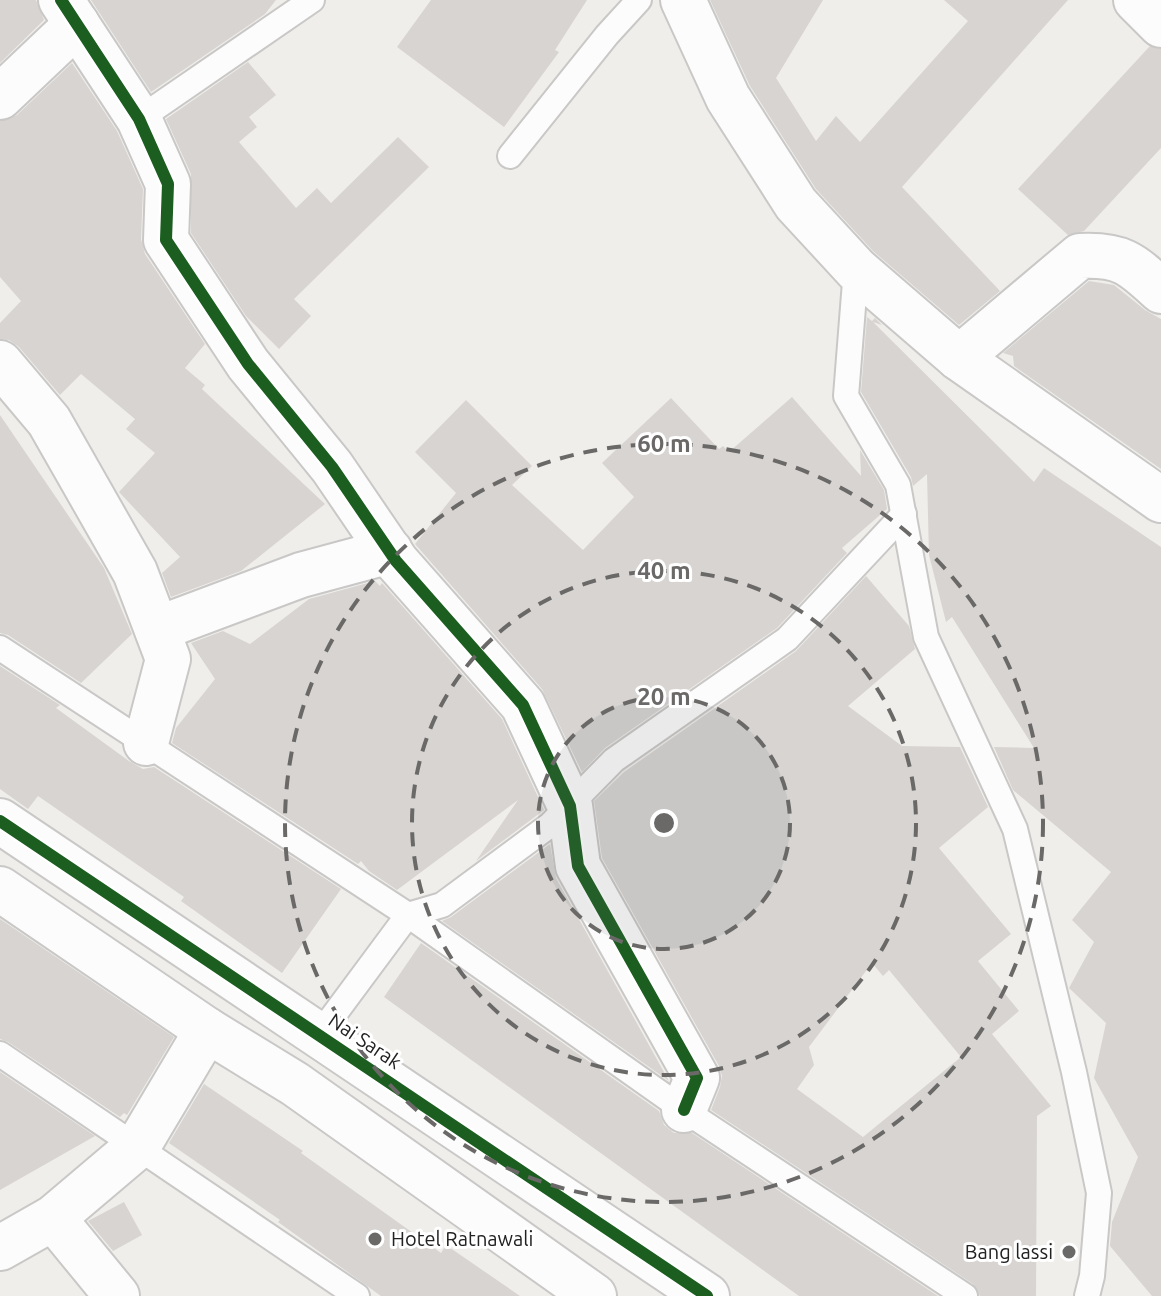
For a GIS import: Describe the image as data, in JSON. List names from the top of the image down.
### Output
{
  "streets": {
    "street": ["Nai Sarak"]
  },
  "places": ["Hotel Ratnawali", "Bang lassi"],
  "rings": ["60 m", "40 m", "20 m"]
}
